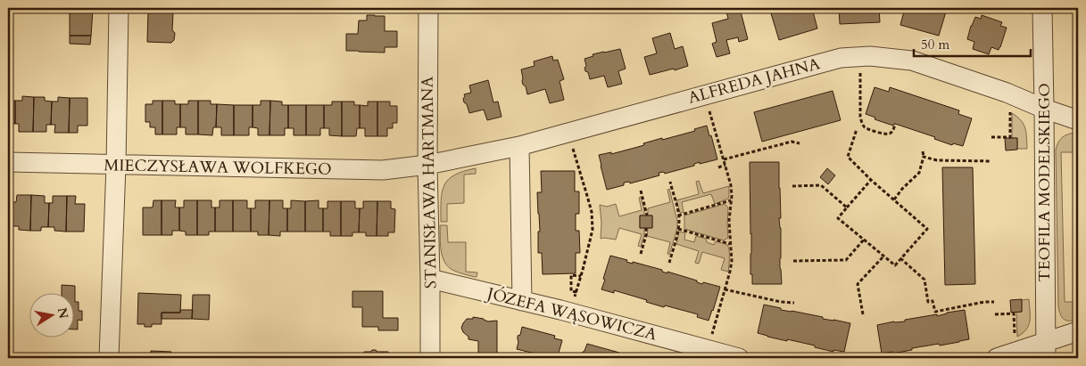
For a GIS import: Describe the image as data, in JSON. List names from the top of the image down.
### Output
{
  "streets": {
    "street": [
      "ALFREDA JAHNA",
      "MIECZYSŁAWA WOLFKEGO",
      "STANISŁAWA HARTMANA",
      "TEOFILA MODELSKIEGO",
      "JÓZEFA WĄSOWICZA"
    ]
  },
  "crossings": [
    ["ALFREDA JAHNA", "MIECZYSŁAWA WOLFKEGO"],
    ["ALFREDA JAHNA", "STANISŁAWA HARTMANA"],
    ["ALFREDA JAHNA", "TEOFILA MODELSKIEGO"],
    ["MIECZYSŁAWA WOLFKEGO", "STANISŁAWA HARTMANA"],
    ["STANISŁAWA HARTMANA", "JÓZEFA WĄSOWICZA"]
  ],
  "scale_bar": "50 m",
  "north": "right"
}
